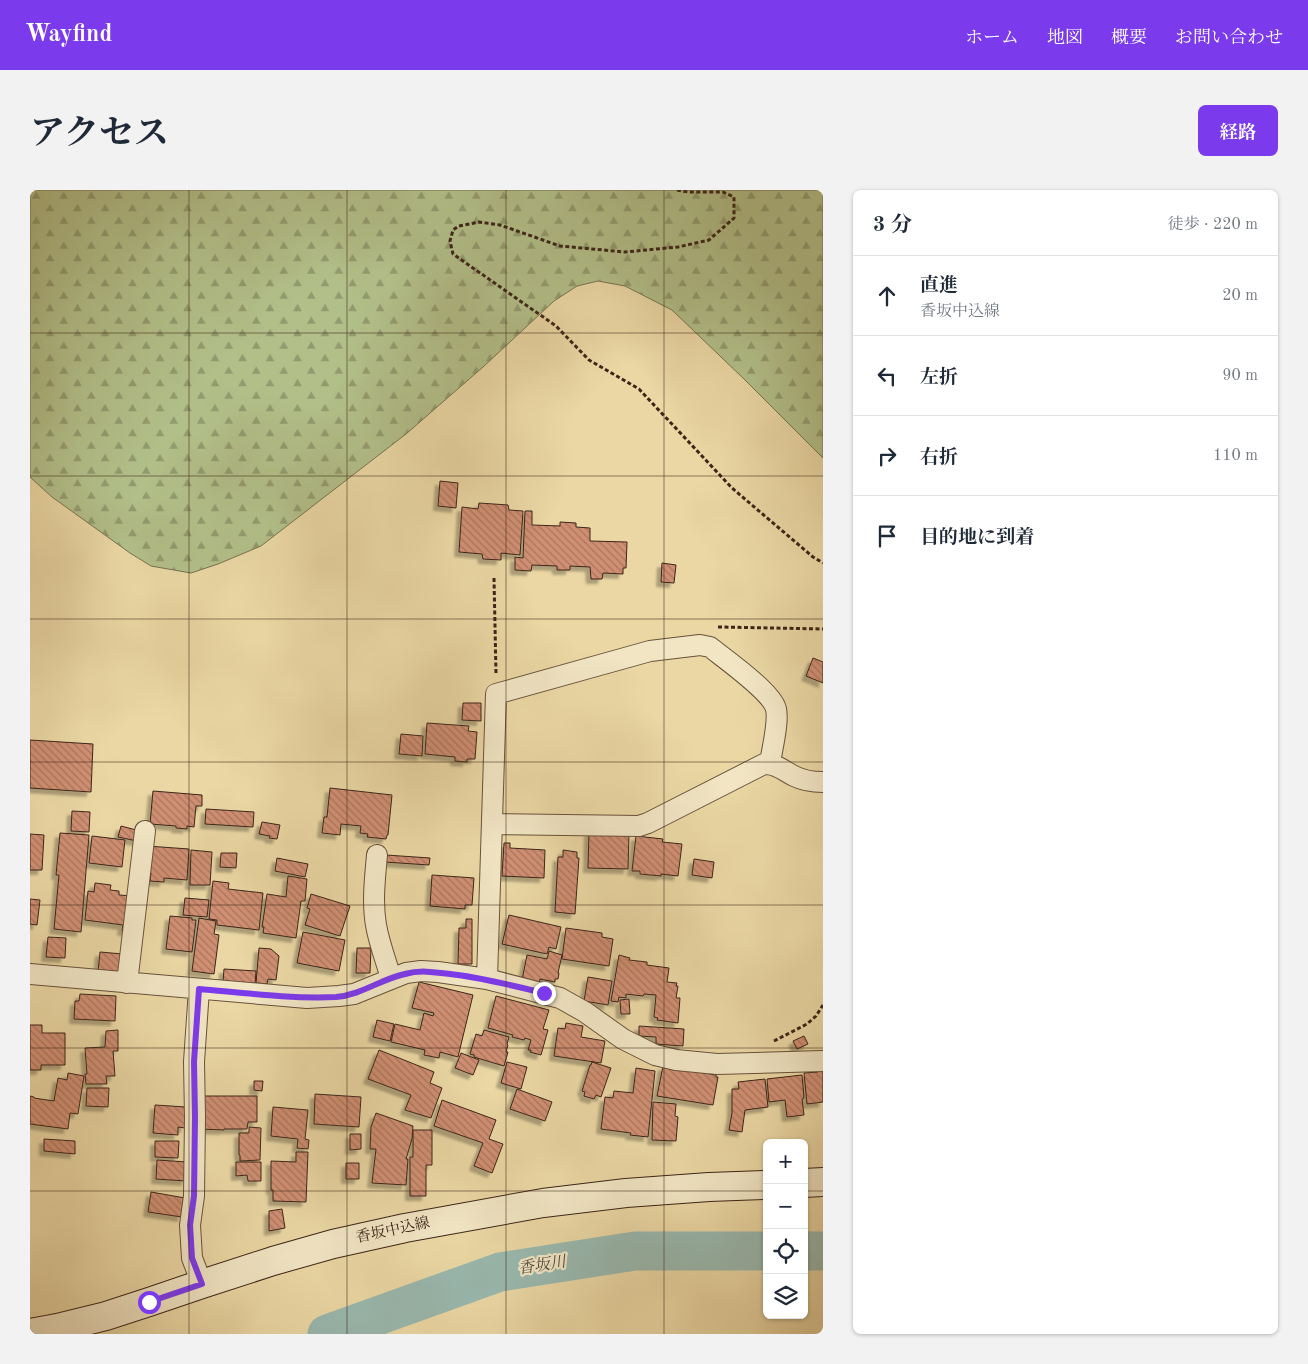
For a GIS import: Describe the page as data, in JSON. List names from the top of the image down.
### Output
{
  "streets": {
    "main road": ["香坂中込線"]
  },
  "water": ["香坂川"],
  "page": {
    "header": "Wayfind",
    "nav": [
      "ホーム",
      "地図",
      "概要",
      "お問い合わせ"
    ],
    "title": "アクセス",
    "buttons": "経路",
    "heading": ["3 分", "徒歩 · 220 m"],
    "list": [
      ["直進", "香坂中込線", "20 m"],
      ["左折", "90 m"],
      ["右折", "110 m"],
      "目的地に到着"
    ],
    "map_buttons": ["+", "−"]
  }
}
